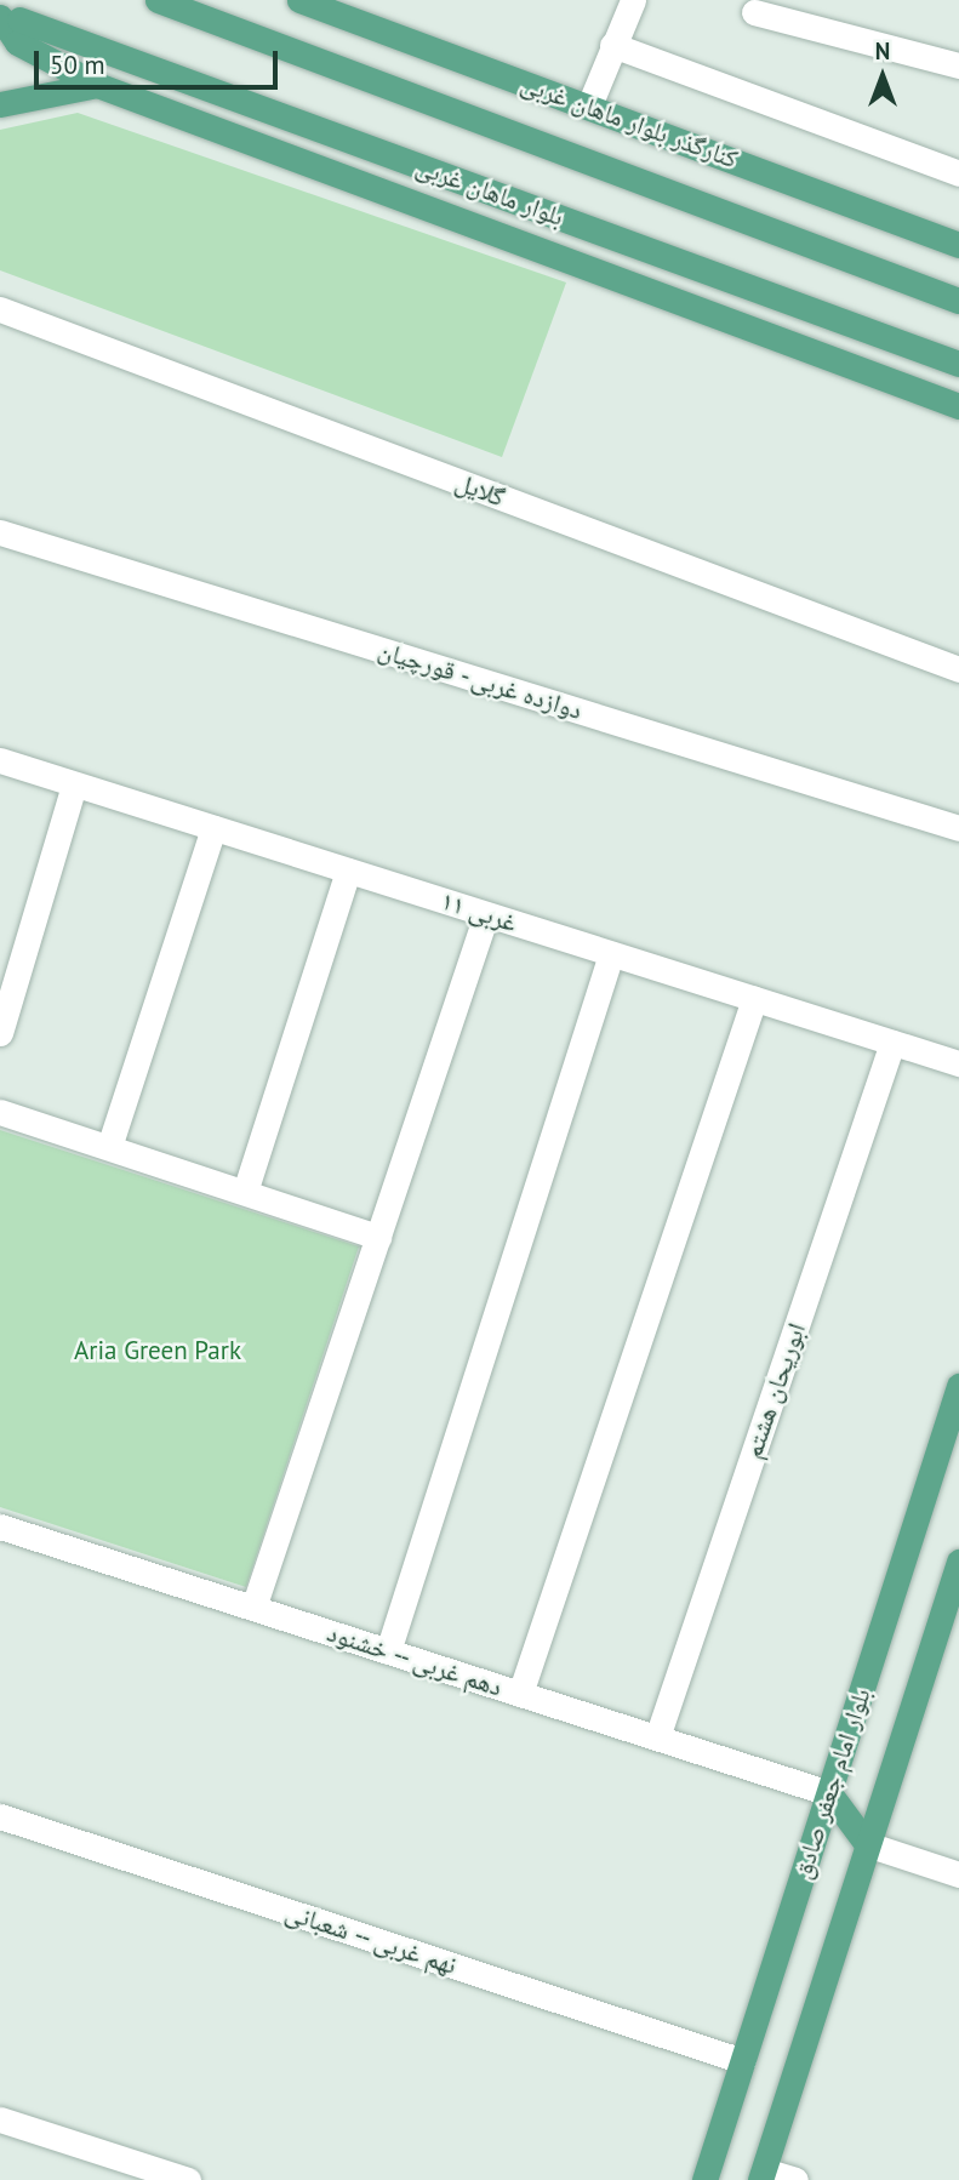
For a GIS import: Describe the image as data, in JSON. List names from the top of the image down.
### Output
{
  "streets": {
    "main road": ["کنارگذر بلوار ماهان غربی", "بلوار ماهان غربی", "بلوار امام جعفر صادق"],
    "street": [
      "گلایل",
      "دوازده غربی - قورچیان",
      "۱۱ غربی",
      "ابوریحان هشتم",
      "دهم غربی -- خشنود",
      "نهم غربی -- شعبانی"
    ]
  },
  "crossings": [
    ["۱۱ غربی", "ابوریحان هشتم"],
    ["ابوریحان هشتم", "دهم غربی -- خشنود"],
    ["دهم غربی -- خشنود", "بلوار امام جعفر صادق"],
    ["بلوار امام جعفر صادق", "نهم غربی -- شعبانی"]
  ],
  "parks": ["Aria Green Park"],
  "scale_bar": "50 m",
  "north": "top"
}
